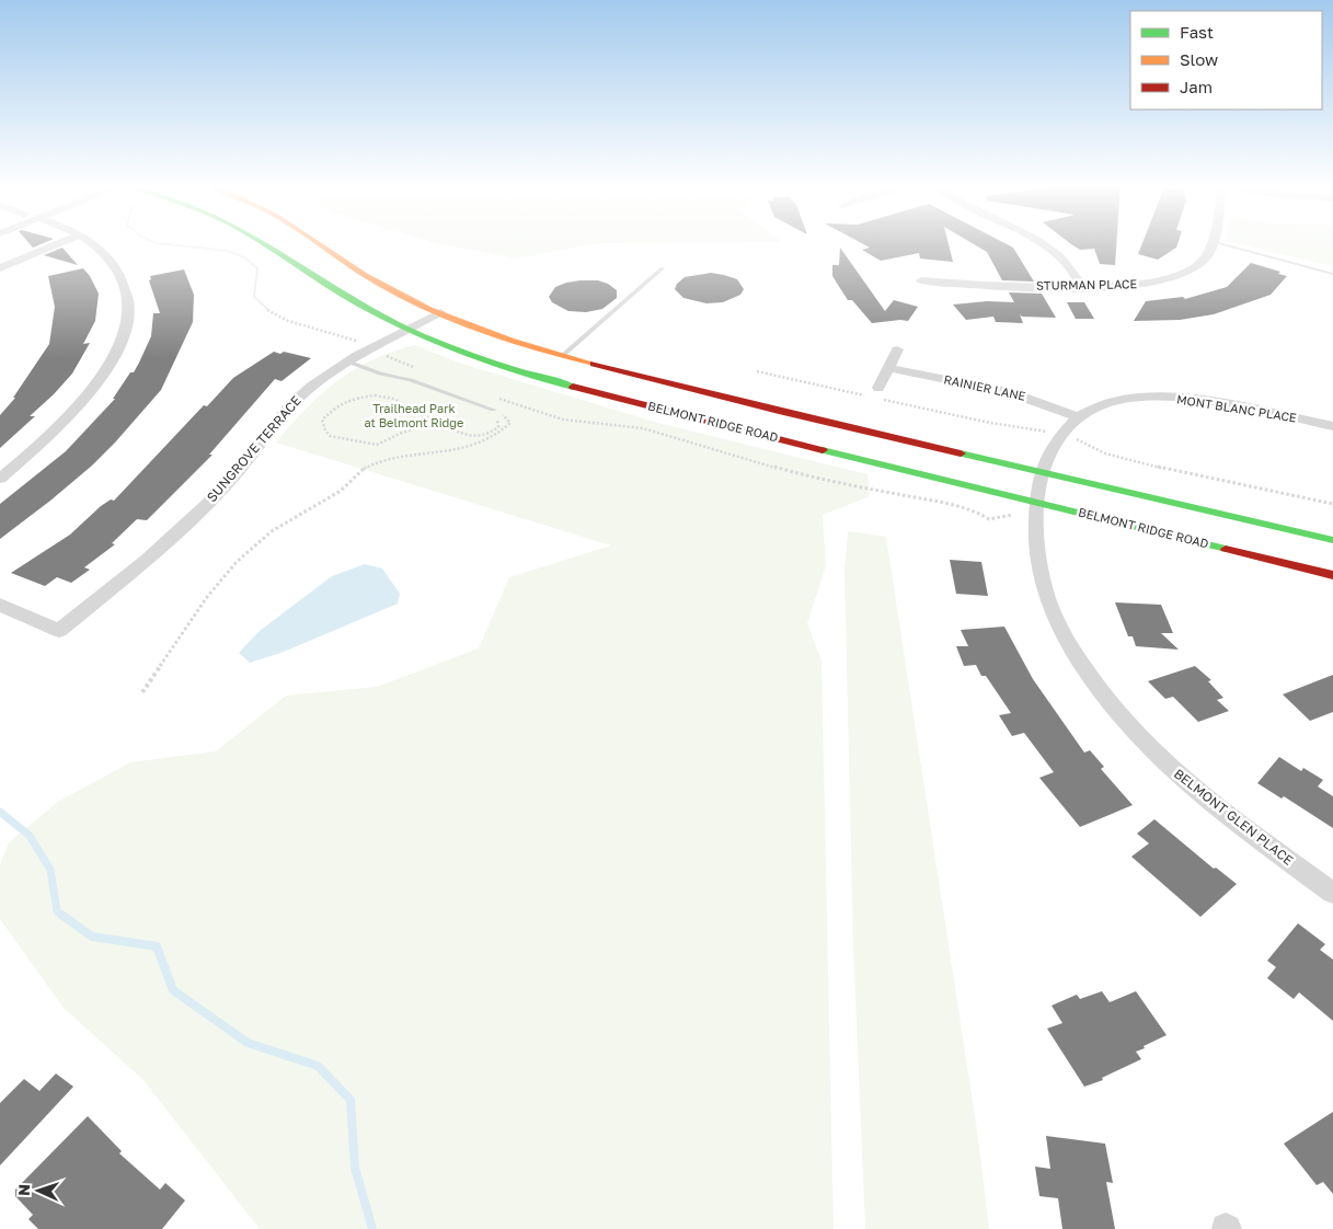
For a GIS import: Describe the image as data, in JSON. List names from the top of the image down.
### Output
{
  "streets": {
    "main road": ["BELMONT RIDGE ROAD"],
    "street": [
      "STURMAN PLACE",
      "RAINIER LANE",
      "MONT BLANC PLACE",
      "SUNGROVE TERRACE",
      "BELMONT GLEN PLACE"
    ]
  },
  "crossings": [
    ["RAINIER LANE", "MONT BLANC PLACE"],
    ["MONT BLANC PLACE", "BELMONT RIDGE ROAD"],
    ["MONT BLANC PLACE", "BELMONT GLEN PLACE"],
    ["BELMONT RIDGE ROAD", "SUNGROVE TERRACE"],
    ["BELMONT RIDGE ROAD", "BELMONT GLEN PLACE"]
  ],
  "parks": ["Trailhead Park at Belmont Ridge"],
  "legend": ["Fast", "Slow", "Jam"],
  "north": "left"
}
